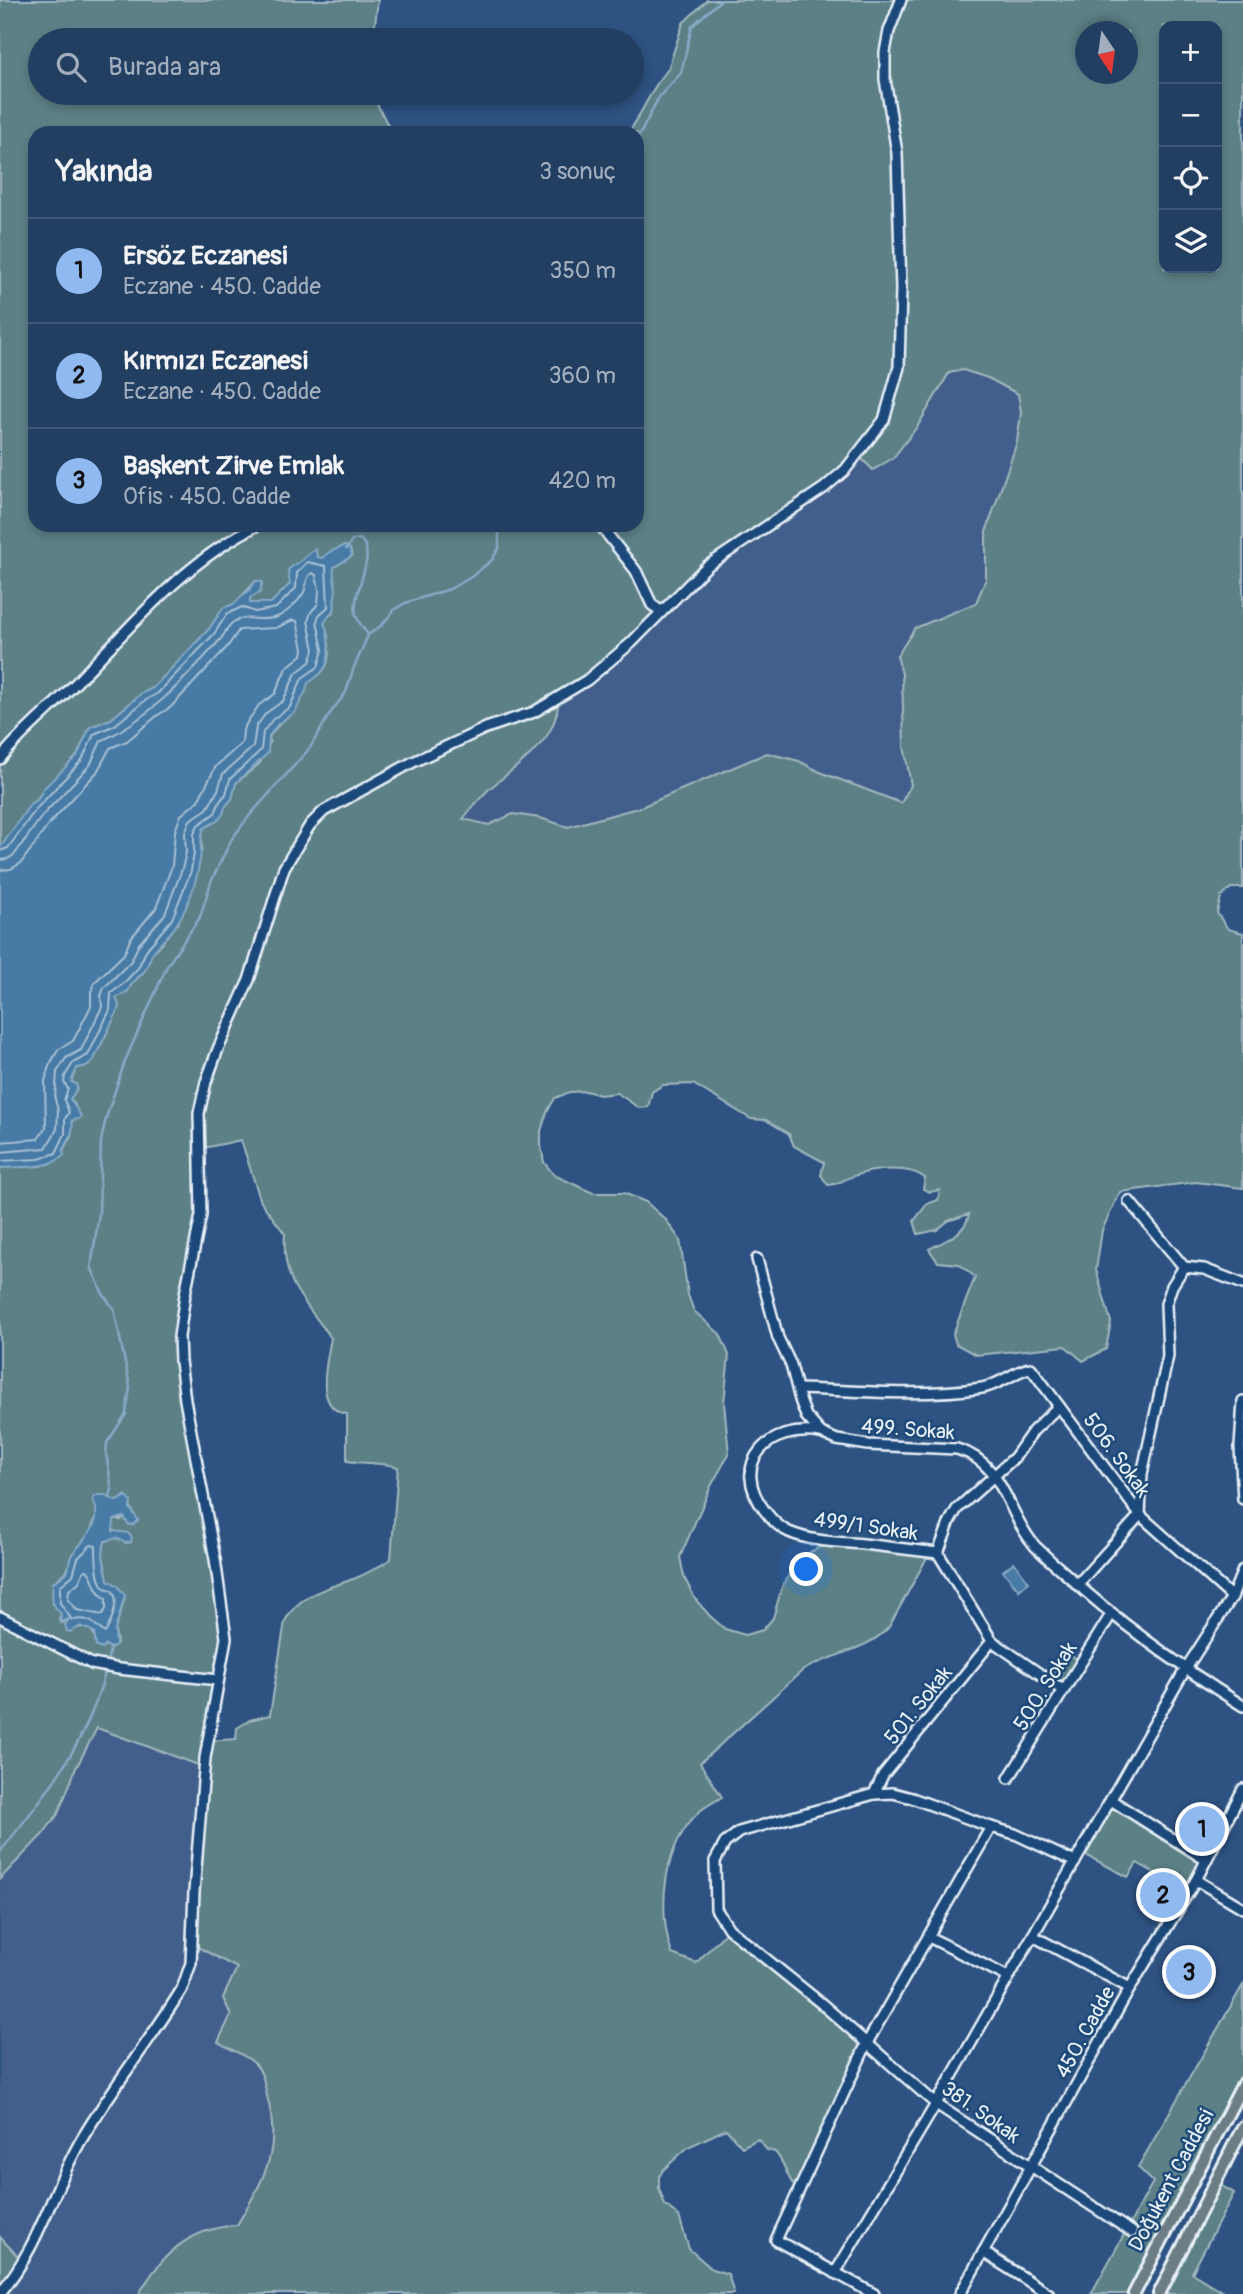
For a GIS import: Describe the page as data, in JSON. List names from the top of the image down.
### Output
{
  "streets": {
    "main road": ["Doğukent Caddesi"],
    "street": [
      "499. Sokak",
      "506. Sokak",
      "499/1 Sokak",
      "500. Sokak",
      "501. Sokak",
      "450. Cadde",
      "381. Sokak"
    ]
  },
  "crossings": [
    ["499. Sokak", "506. Sokak"],
    ["499. Sokak", "499/1 Sokak"],
    ["499. Sokak", "500. Sokak"],
    ["506. Sokak", "499/1 Sokak"],
    ["501. Sokak", "381. Sokak"],
    ["450. Cadde", "381. Sokak"]
  ],
  "north": "bottom",
  "page": {
    "map_buttons": ["+", "−"],
    "search": "Burada ara",
    "heading": ["Yakında", "3 sonuç"],
    "list": [
      {
        "mark": "1",
        "name": "Ersöz Eczanesi",
        "note": "Eczane · 450. Cadde",
        "value": "350 m"
      },
      {
        "mark": "2",
        "name": "Kırmızı Eczanesi",
        "note": "Eczane · 450. Cadde",
        "value": "360 m"
      },
      {
        "mark": "3",
        "name": "Başkent Zirve Emlak",
        "note": "Ofis · 450. Cadde",
        "value": "420 m"
      }
    ],
    "pins": ["1", "2", "3"]
  }
}
